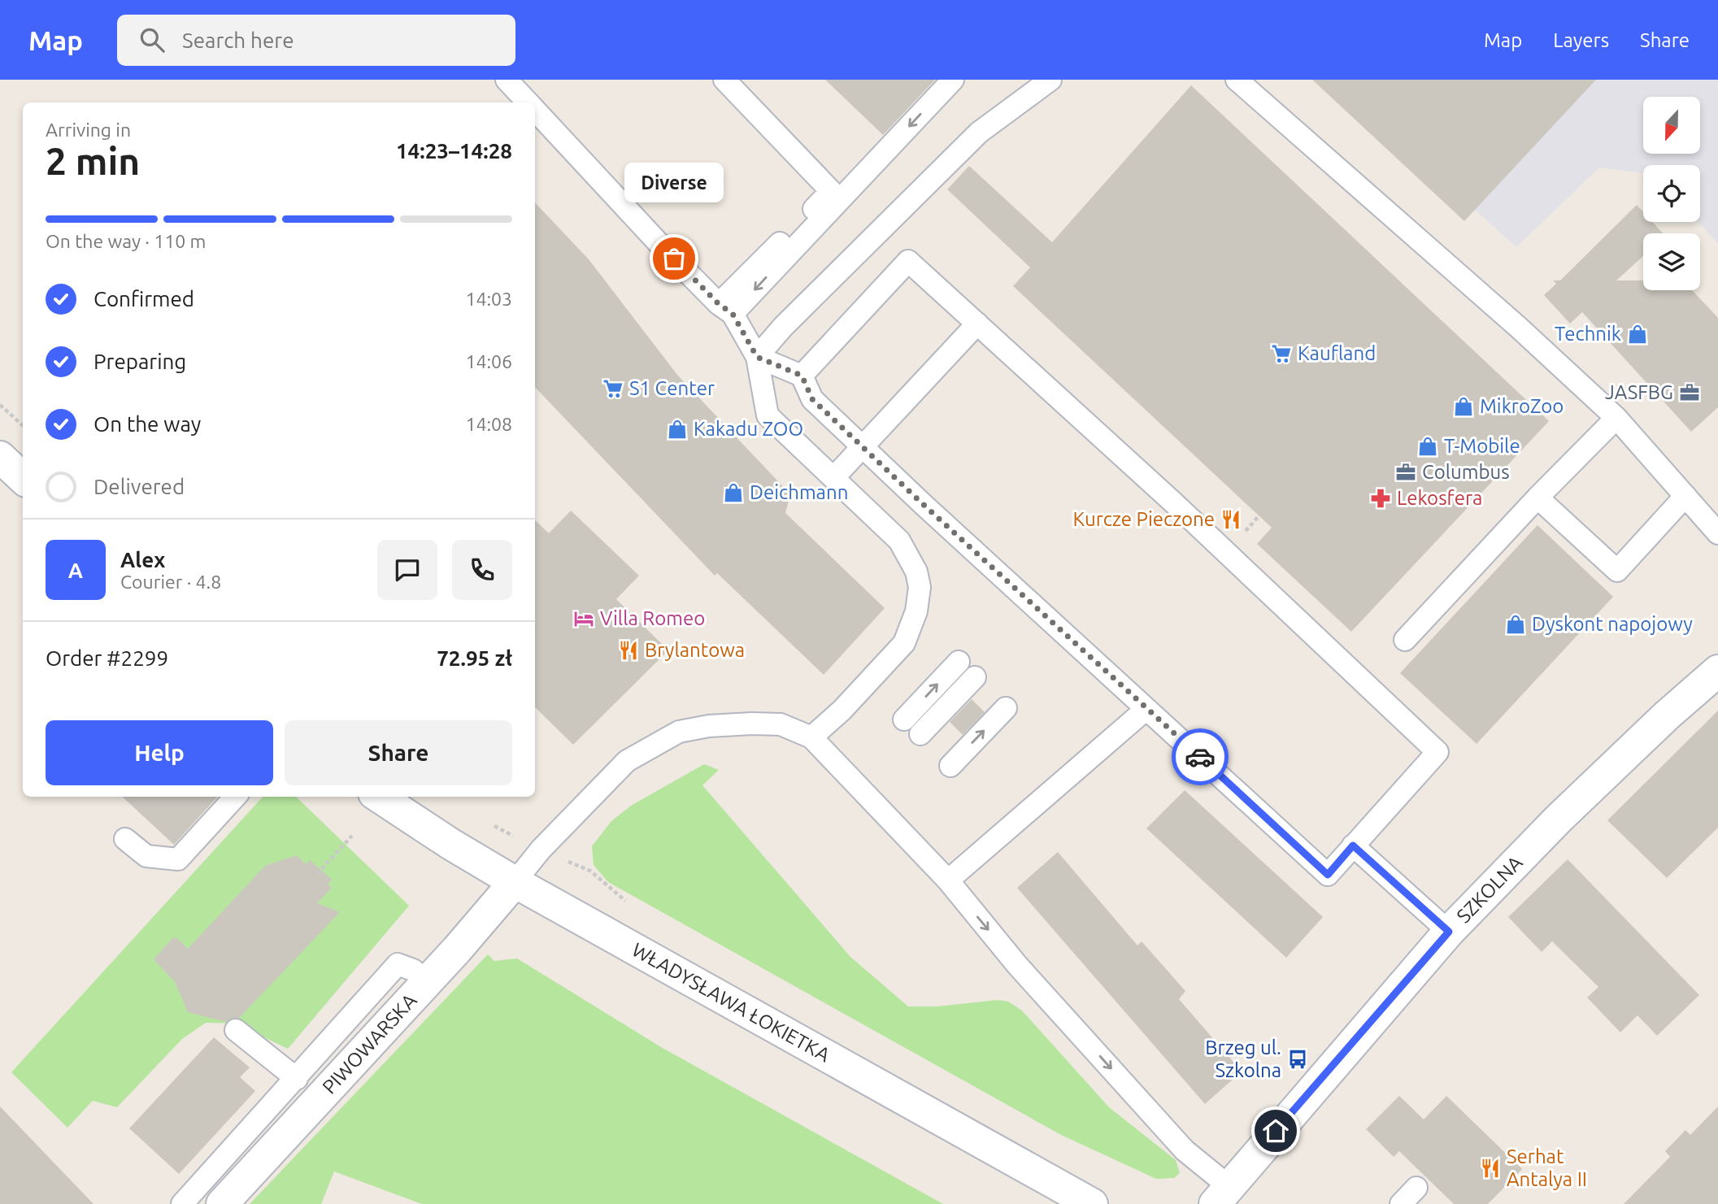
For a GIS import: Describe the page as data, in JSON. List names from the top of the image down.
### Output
{
  "streets": {
    "street": ["SZKOLNA", "WŁADYSŁAWA ŁOKIETKA", "PIWOWARSKA"]
  },
  "crossings": [
    ["WŁADYSŁAWA ŁOKIETKA", "PIWOWARSKA"]
  ],
  "places": {
    "other": ["Diverse"],
    "shop": [
      "Technik",
      "MikroZoo",
      "Kakadu ZOO",
      "T-Mobile",
      "Deichmann",
      "Dyskont napojowy"
    ],
    "supermarket": ["Kaufland", "S1 Center"],
    "office": ["JASFBG", "Columbus"],
    "pharmacy": ["Lekosfera"],
    "restaurant": ["Kurcze Pieczone", "Brylantowa", "Serhat Antalya II"],
    "hotel": ["Villa Romeo"],
    "bus stop": ["Brzeg ul. Szkolna"]
  },
  "north": "bottom",
  "page": {
    "header": "Map",
    "search": "Search here",
    "nav": ["Map", "Layers", "Share"],
    "heading": ["2 min", "Arriving in", "14:23–14:28"],
    "panel": [
      "Alex",
      "Courier · 4.8",
      "Order #2299",
      "72.95 zł"
    ],
    "bubble": "Diverse",
    "bar": "On the way · 110 m",
    "list": [
      ["Confirmed", "14:03"],
      ["Preparing", "14:06"],
      ["On the way", "14:08"],
      "Delivered"
    ],
    "round": "A",
    "buttons": ["Help", "Share"]
  }
}
